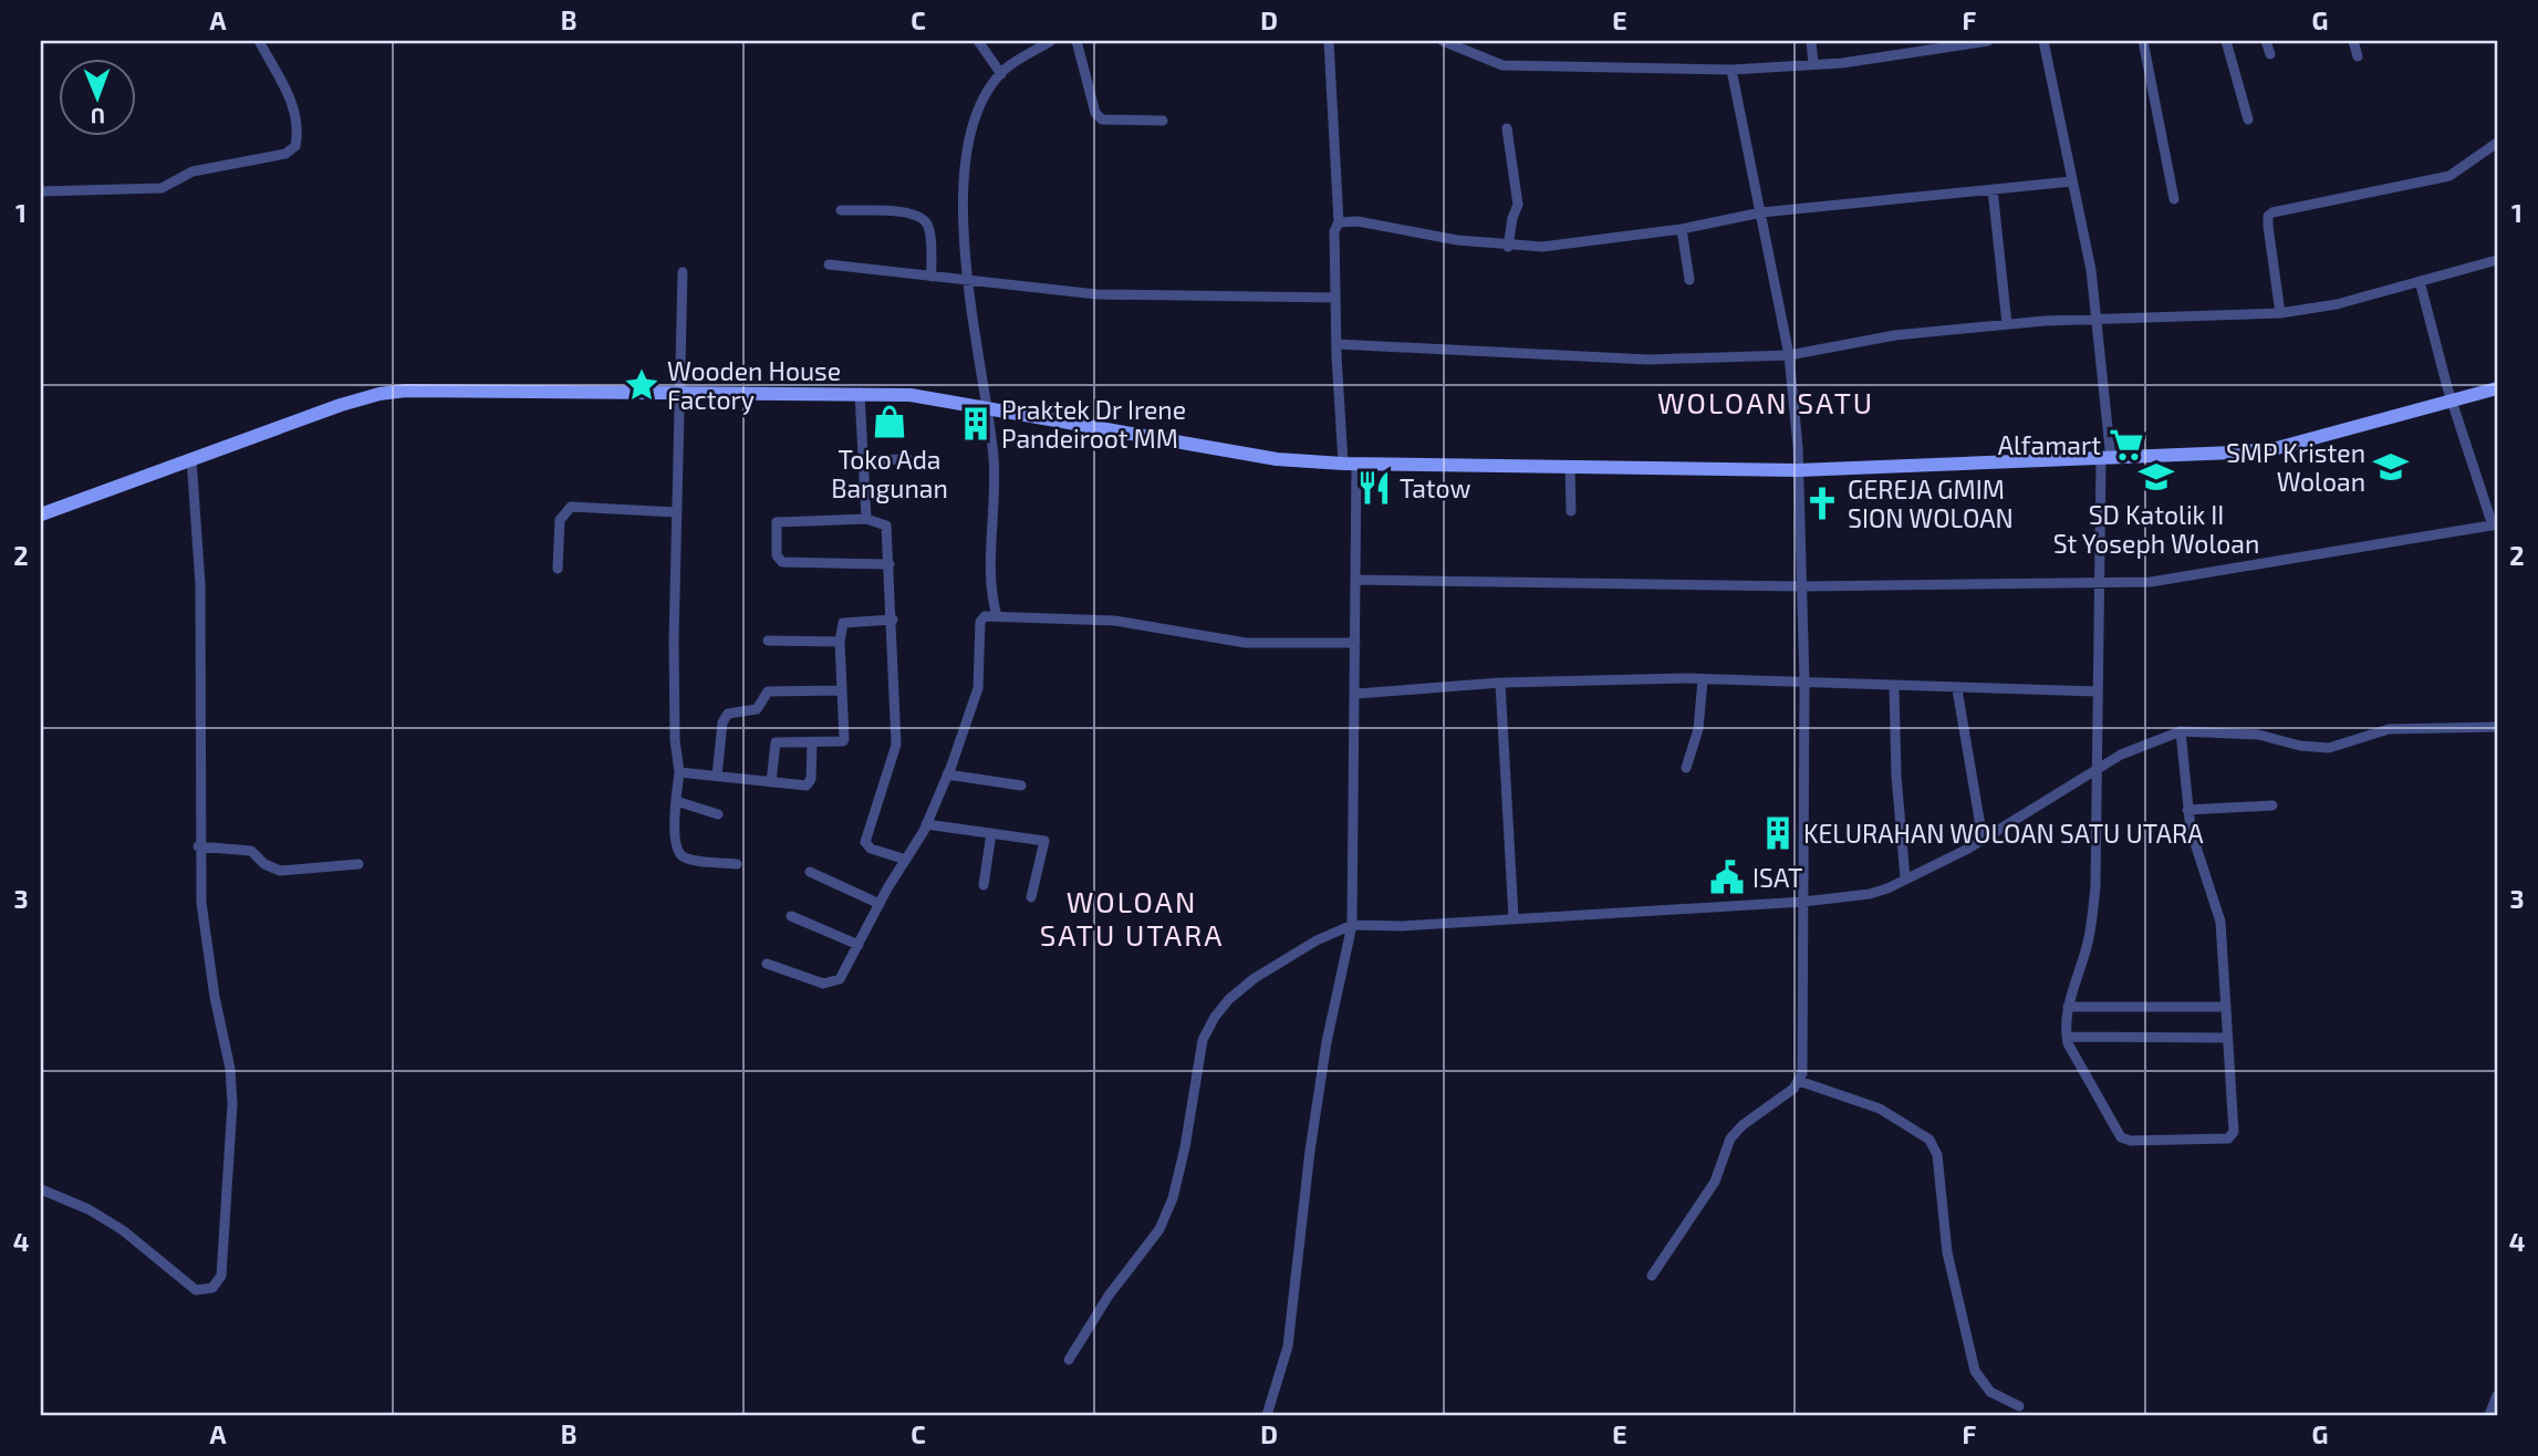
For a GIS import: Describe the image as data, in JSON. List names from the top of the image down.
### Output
{
  "districts": ["WOLOAN SATU", "WOLOAN SATU UTARA"],
  "places": {
    "place": ["Wooden House Factory"],
    "shop": ["Toko Ada Bangunan"],
    "building": ["Praktek Dr Irene Pandeiroot MM", "KELURAHAN WOLOAN SATU UTARA"],
    "supermarket": ["Alfamart"],
    "school or university": ["SMP Kristen Woloan", "SD Katolik II St Yoseph Woloan"],
    "restaurant": ["Tatow"],
    "church": ["GEREJA GMIM SION WOLOAN"],
    "public building": ["ISAT"]
  },
  "north": "bottom",
  "grid": {
    "columns": [
      "A",
      "B",
      "C",
      "D",
      "E",
      "F",
      "G"
    ],
    "rows": [
      "1",
      "2",
      "3",
      "4"
    ]
  }
}
